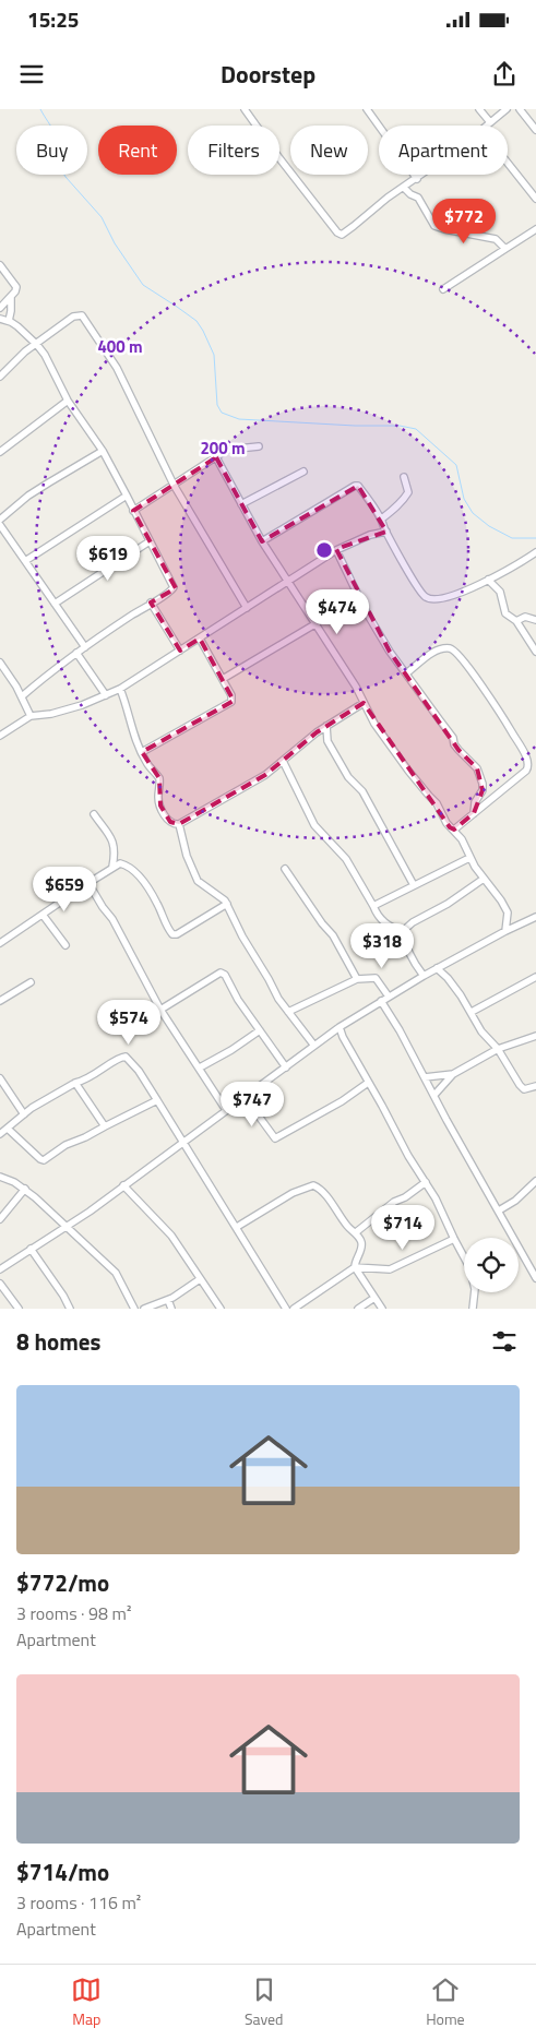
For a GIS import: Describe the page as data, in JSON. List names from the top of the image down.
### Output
{
  "page": {
    "status": "15:25",
    "header": "Doorstep",
    "chip": [
      "Buy",
      "Rent",
      "Filters",
      "New",
      "Apartment"
    ],
    "price": [
      "$772",
      "$619",
      "$474",
      "$659",
      "$318",
      "$574",
      "$747",
      "$714"
    ],
    "heading": "8 homes",
    "list": [
      {
        "name": "$772/mo",
        "note": "3 rooms · 98 m² · Apartment"
      },
      {
        "name": "$714/mo",
        "note": "3 rooms · 116 m² · Apartment"
      }
    ],
    "tabs": ["Map", "Saved", "Home"]
  },
  "rings": ["400 m", "200 m"]
}
